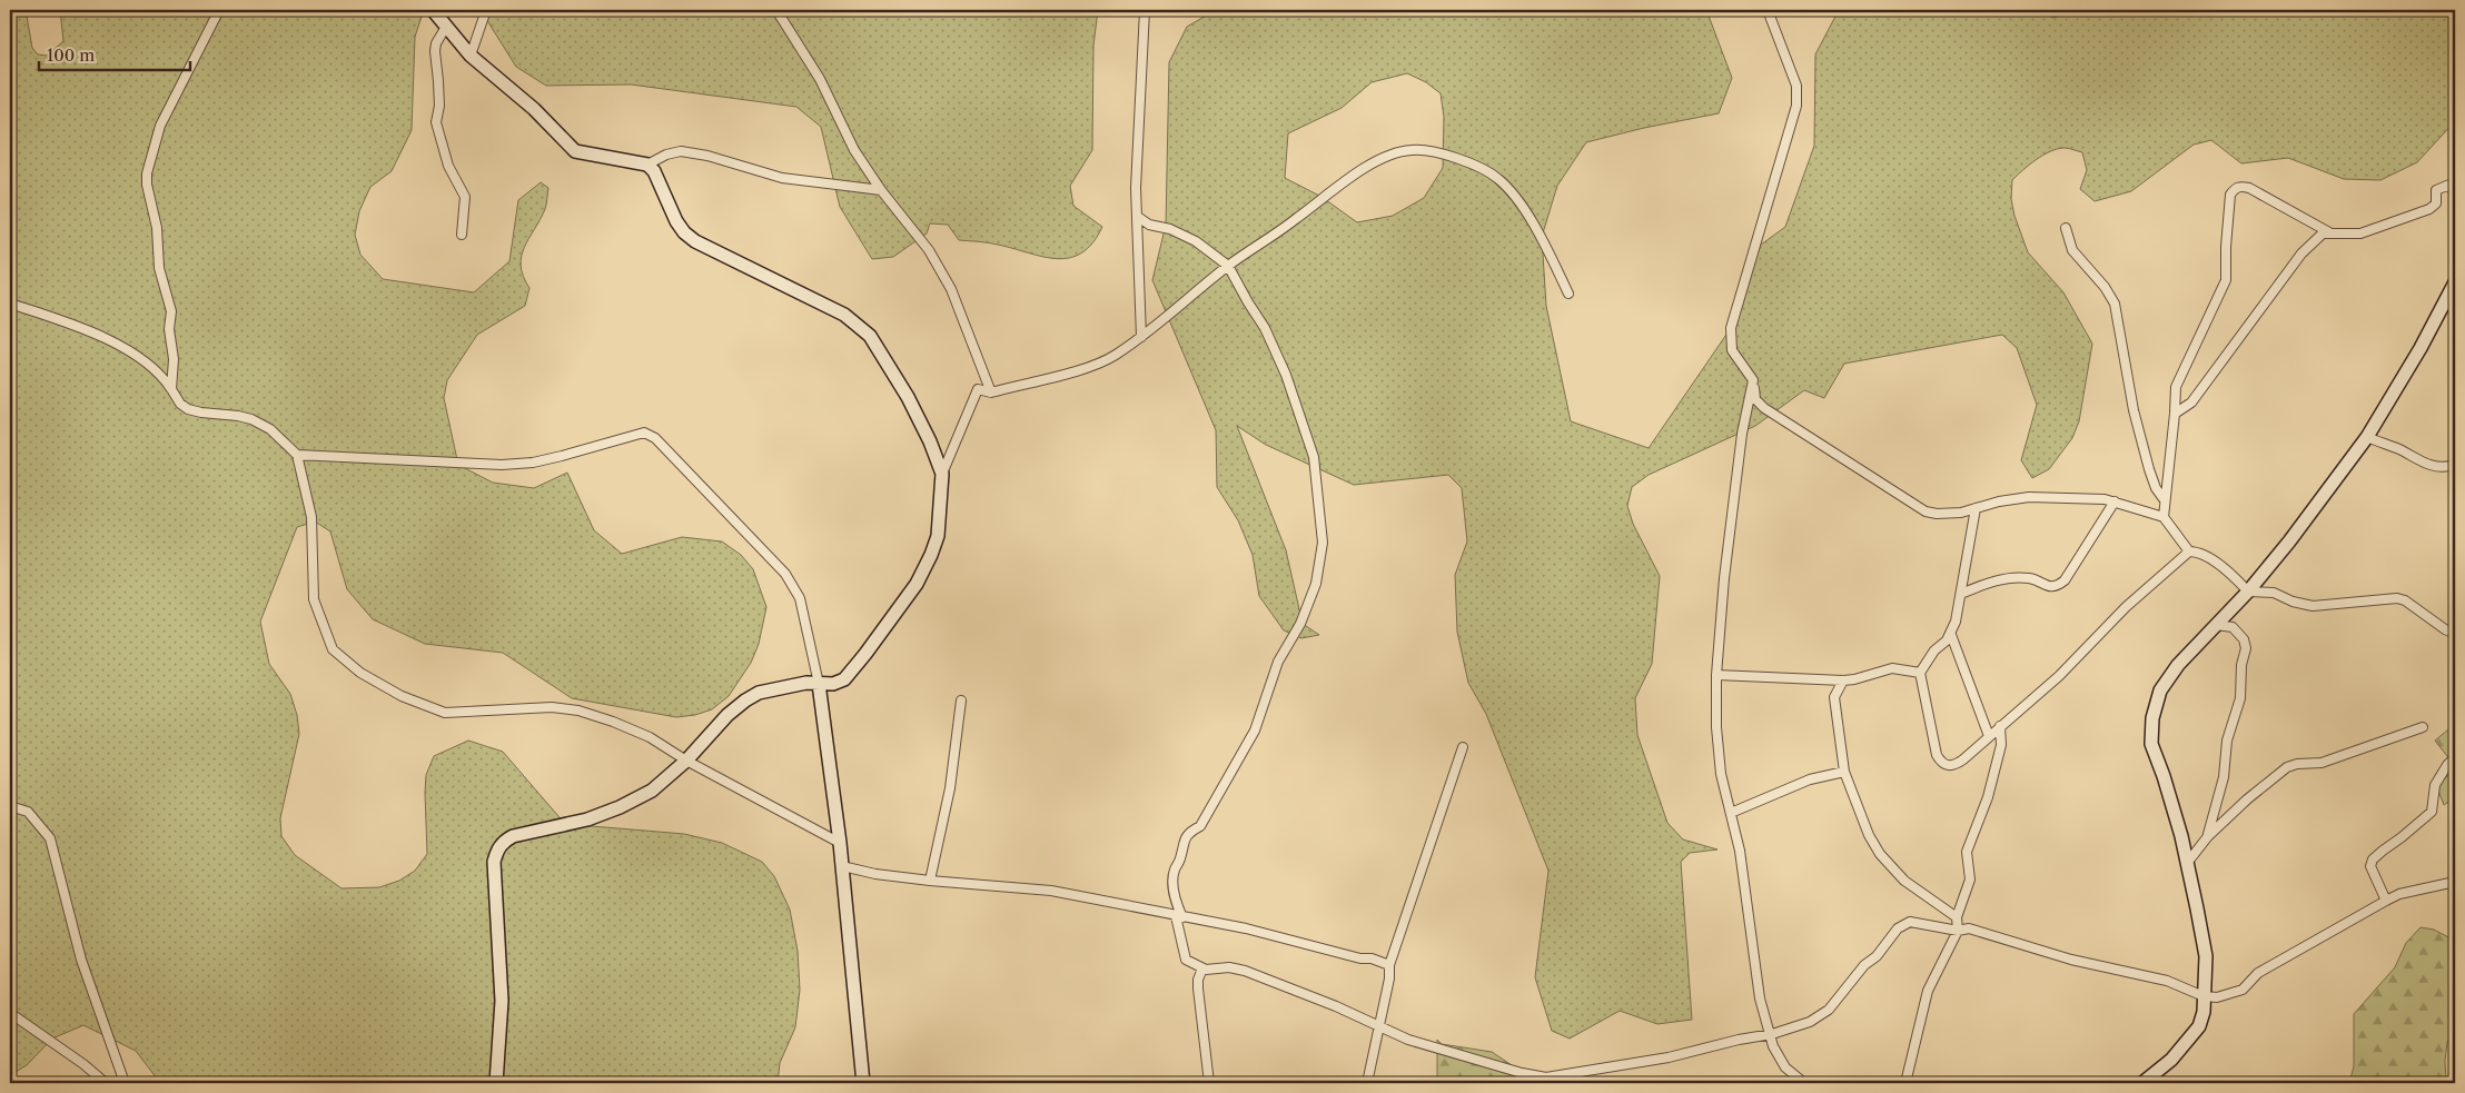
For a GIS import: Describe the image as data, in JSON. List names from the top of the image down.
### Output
{
  "scale_bar": "100 m"
}
